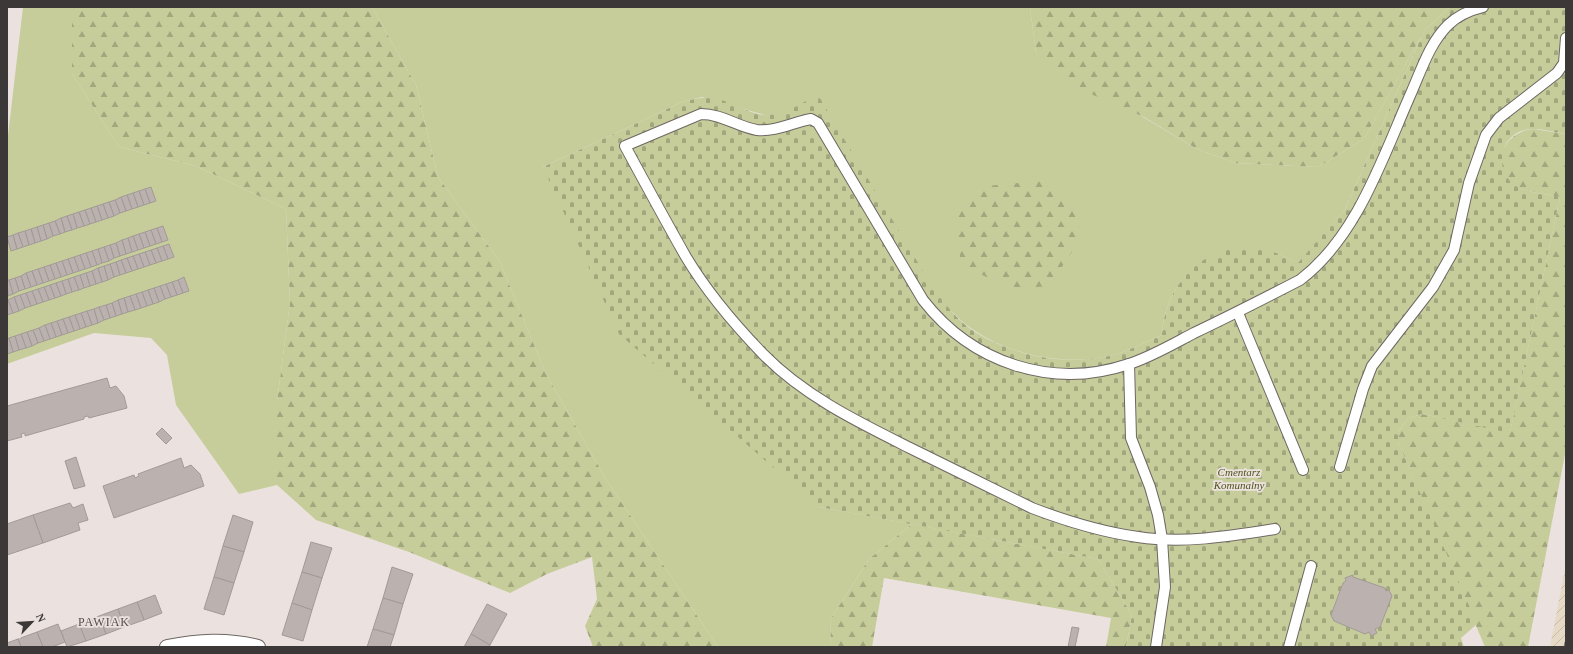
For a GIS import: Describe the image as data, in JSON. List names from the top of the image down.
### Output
{
  "districts": ["PAWIAK"],
  "parks": ["Cmentarz Komunalny"],
  "north": "top right"
}
